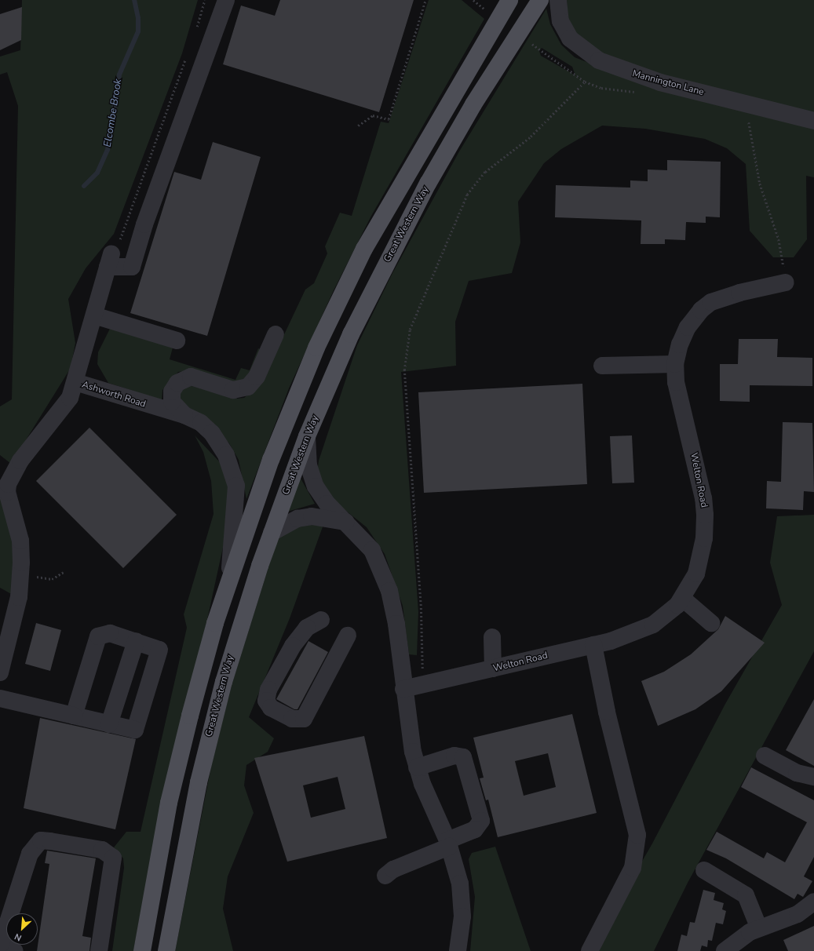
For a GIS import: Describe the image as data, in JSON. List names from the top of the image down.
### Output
{
  "streets": {
    "main road": ["Great Western Way"],
    "street": ["Mannington Lane", "Ashworth Road", "Welton Road"]
  },
  "water": ["Elcombe Brook"],
  "north": "bottom left"
}
